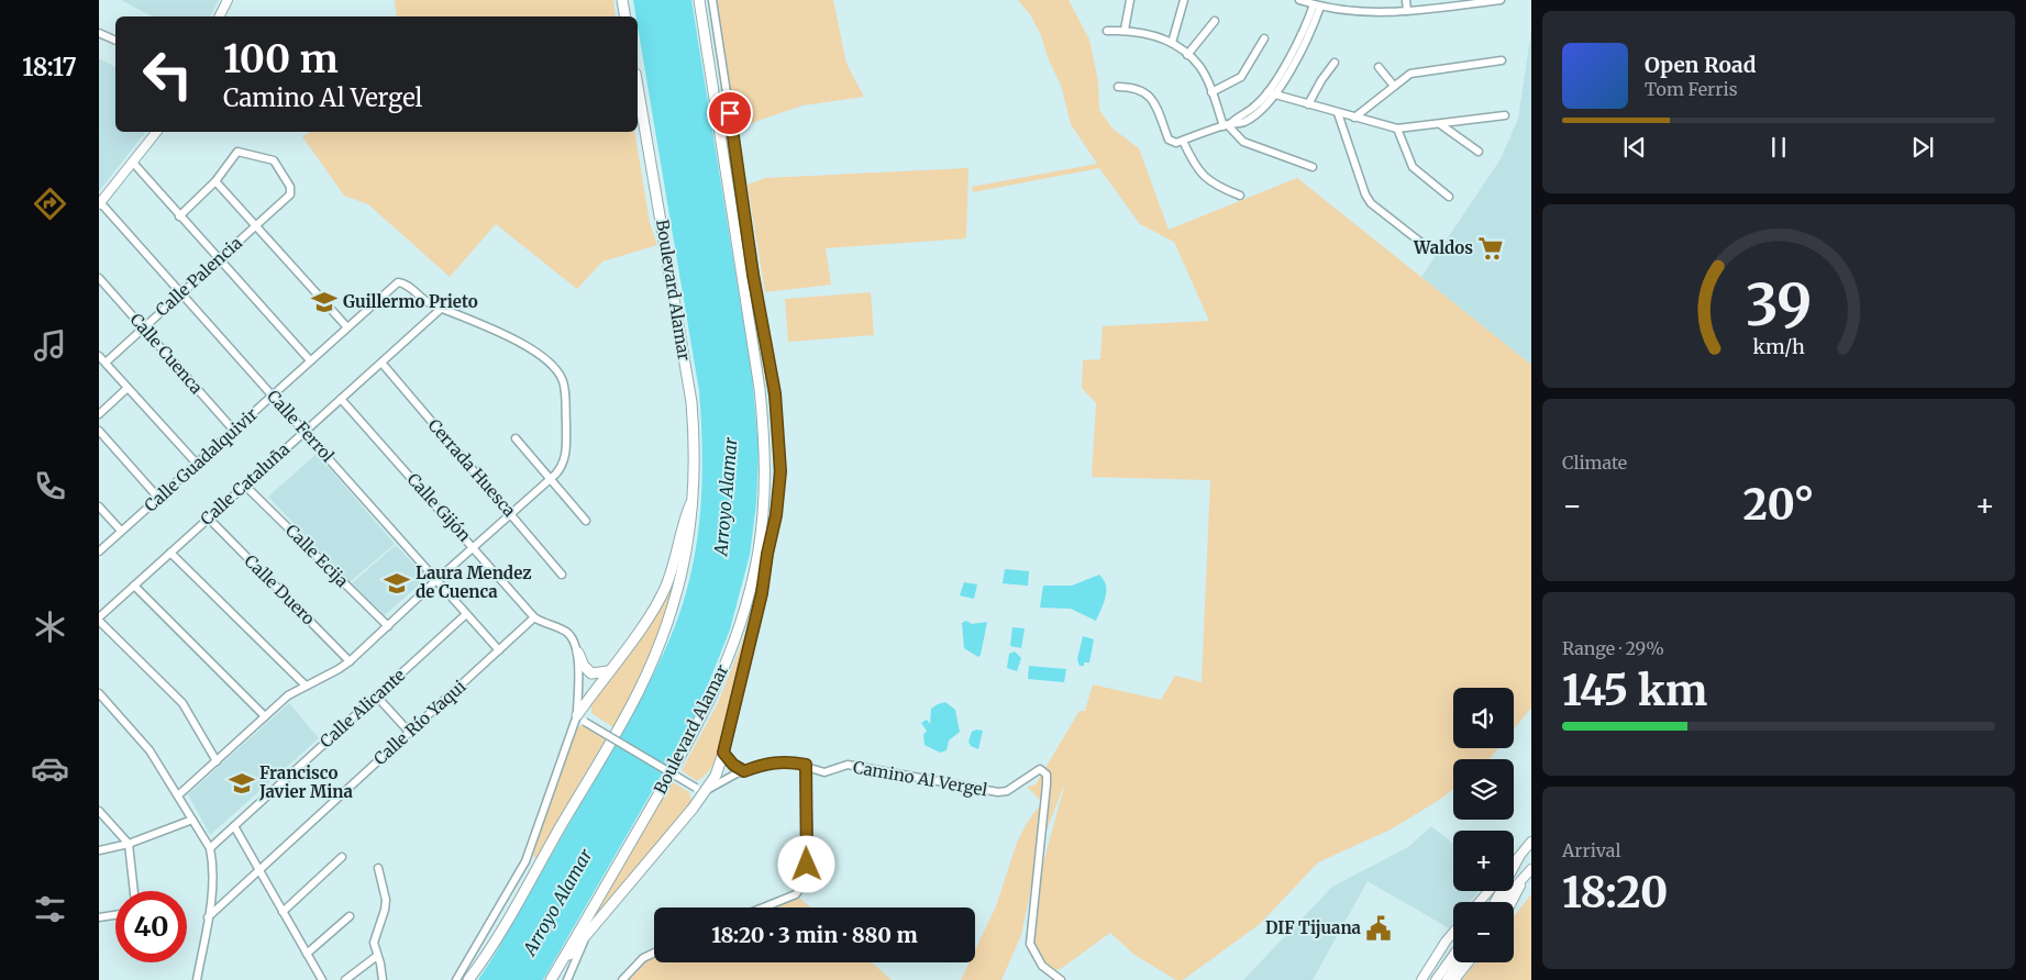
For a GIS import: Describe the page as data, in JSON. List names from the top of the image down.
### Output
{
  "streets": {
    "highway": ["Boulevard Alamar"],
    "street": [
      "Calle Palencia",
      "Calle Cuenca",
      "Calle Ferrol",
      "Calle Guadalquivir",
      "Cerrada Huesca",
      "Calle Cataluña",
      "Calle Gijón",
      "Calle Ecija",
      "Calle Duero",
      "Calle Alicante",
      "Calle Río Yaqui",
      "Camino Al Vergel"
    ]
  },
  "crossings": [
    ["Calle Palencia", "Calle Cuenca"],
    ["Calle Palencia", "Calle Ferrol"],
    ["Calle Cuenca", "Calle Guadalquivir"],
    ["Calle Ferrol", "Calle Guadalquivir"],
    ["Calle Ferrol", "Calle Cataluña"],
    ["Calle Ferrol", "Calle Alicante"],
    ["Calle Ferrol", "Calle Río Yaqui"],
    ["Calle Guadalquivir", "Calle Cataluña"],
    ["Cerrada Huesca", "Calle Cataluña"],
    ["Calle Cataluña", "Calle Gijón"],
    ["Calle Cataluña", "Calle Ecija"],
    ["Calle Cataluña", "Calle Duero"],
    ["Calle Gijón", "Calle Río Yaqui"]
  ],
  "water": ["Arroyo Alamar"],
  "places": {
    "supermarket": ["Waldos"],
    "school or university": ["Guillermo Prieto", "Laura Mendez de Cuenca", "Francisco Javier Mina"],
    "public building": ["DIF Tijuana"]
  },
  "page": {
    "tabs": "18:17",
    "turn": ["100 m", "Camino Al Vergel"],
    "song": ["Open Road", "Tom Ferris"],
    "tile": [
      "Climate",
      ["Range · 29%", "145 km"],
      ["Arrival", "18:20"]
    ],
    "heat": ["−", "20°", "+"],
    "map_buttons": ["+", "−"],
    "limit": "40",
    "trip": "18:20 · 3 min · 880 m",
    "gauge": ["39", "km/h"]
  }
}
